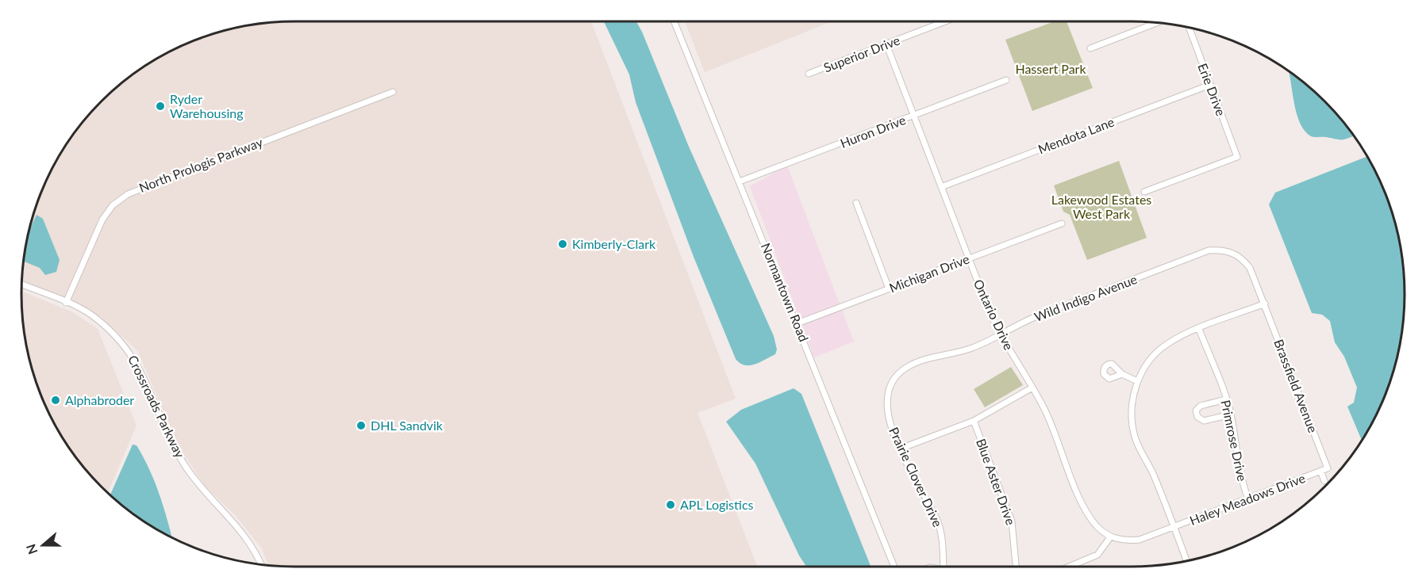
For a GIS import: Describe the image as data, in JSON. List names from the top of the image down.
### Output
{
  "streets": {
    "street": [
      "Superior Drive",
      "Erie Drive",
      "Huron Drive",
      "Mendota Lane",
      "North Prologis Parkway",
      "Michigan Drive",
      "Normantown Road",
      "Wild Indigo Avenue",
      "Ontario Drive",
      "Brassfield Avenue",
      "Crossroads Parkway",
      "Primrose Drive",
      "Prairie Clover Drive",
      "Blue Aster Drive",
      "Haley Meadows Drive"
    ]
  },
  "crossings": [
    ["Superior Drive", "Ontario Drive"],
    ["Erie Drive", "Mendota Lane"],
    ["Huron Drive", "Normantown Road"],
    ["Huron Drive", "Ontario Drive"],
    ["Mendota Lane", "Ontario Drive"],
    ["North Prologis Parkway", "Crossroads Parkway"],
    ["Michigan Drive", "Normantown Road"],
    ["Michigan Drive", "Ontario Drive"],
    ["Wild Indigo Avenue", "Ontario Drive"],
    ["Wild Indigo Avenue", "Brassfield Avenue"],
    ["Wild Indigo Avenue", "Prairie Clover Drive"],
    ["Brassfield Avenue", "Haley Meadows Drive"],
    ["Primrose Drive", "Haley Meadows Drive"]
  ],
  "parks": ["Hassert Park", "Lakewood Estates West Park"],
  "places": [
    "Ryder Warehousing",
    "Kimberly-Clark",
    "Alphabroder",
    "DHL Sandvik",
    "APL Logistics"
  ],
  "north": "left"
}
